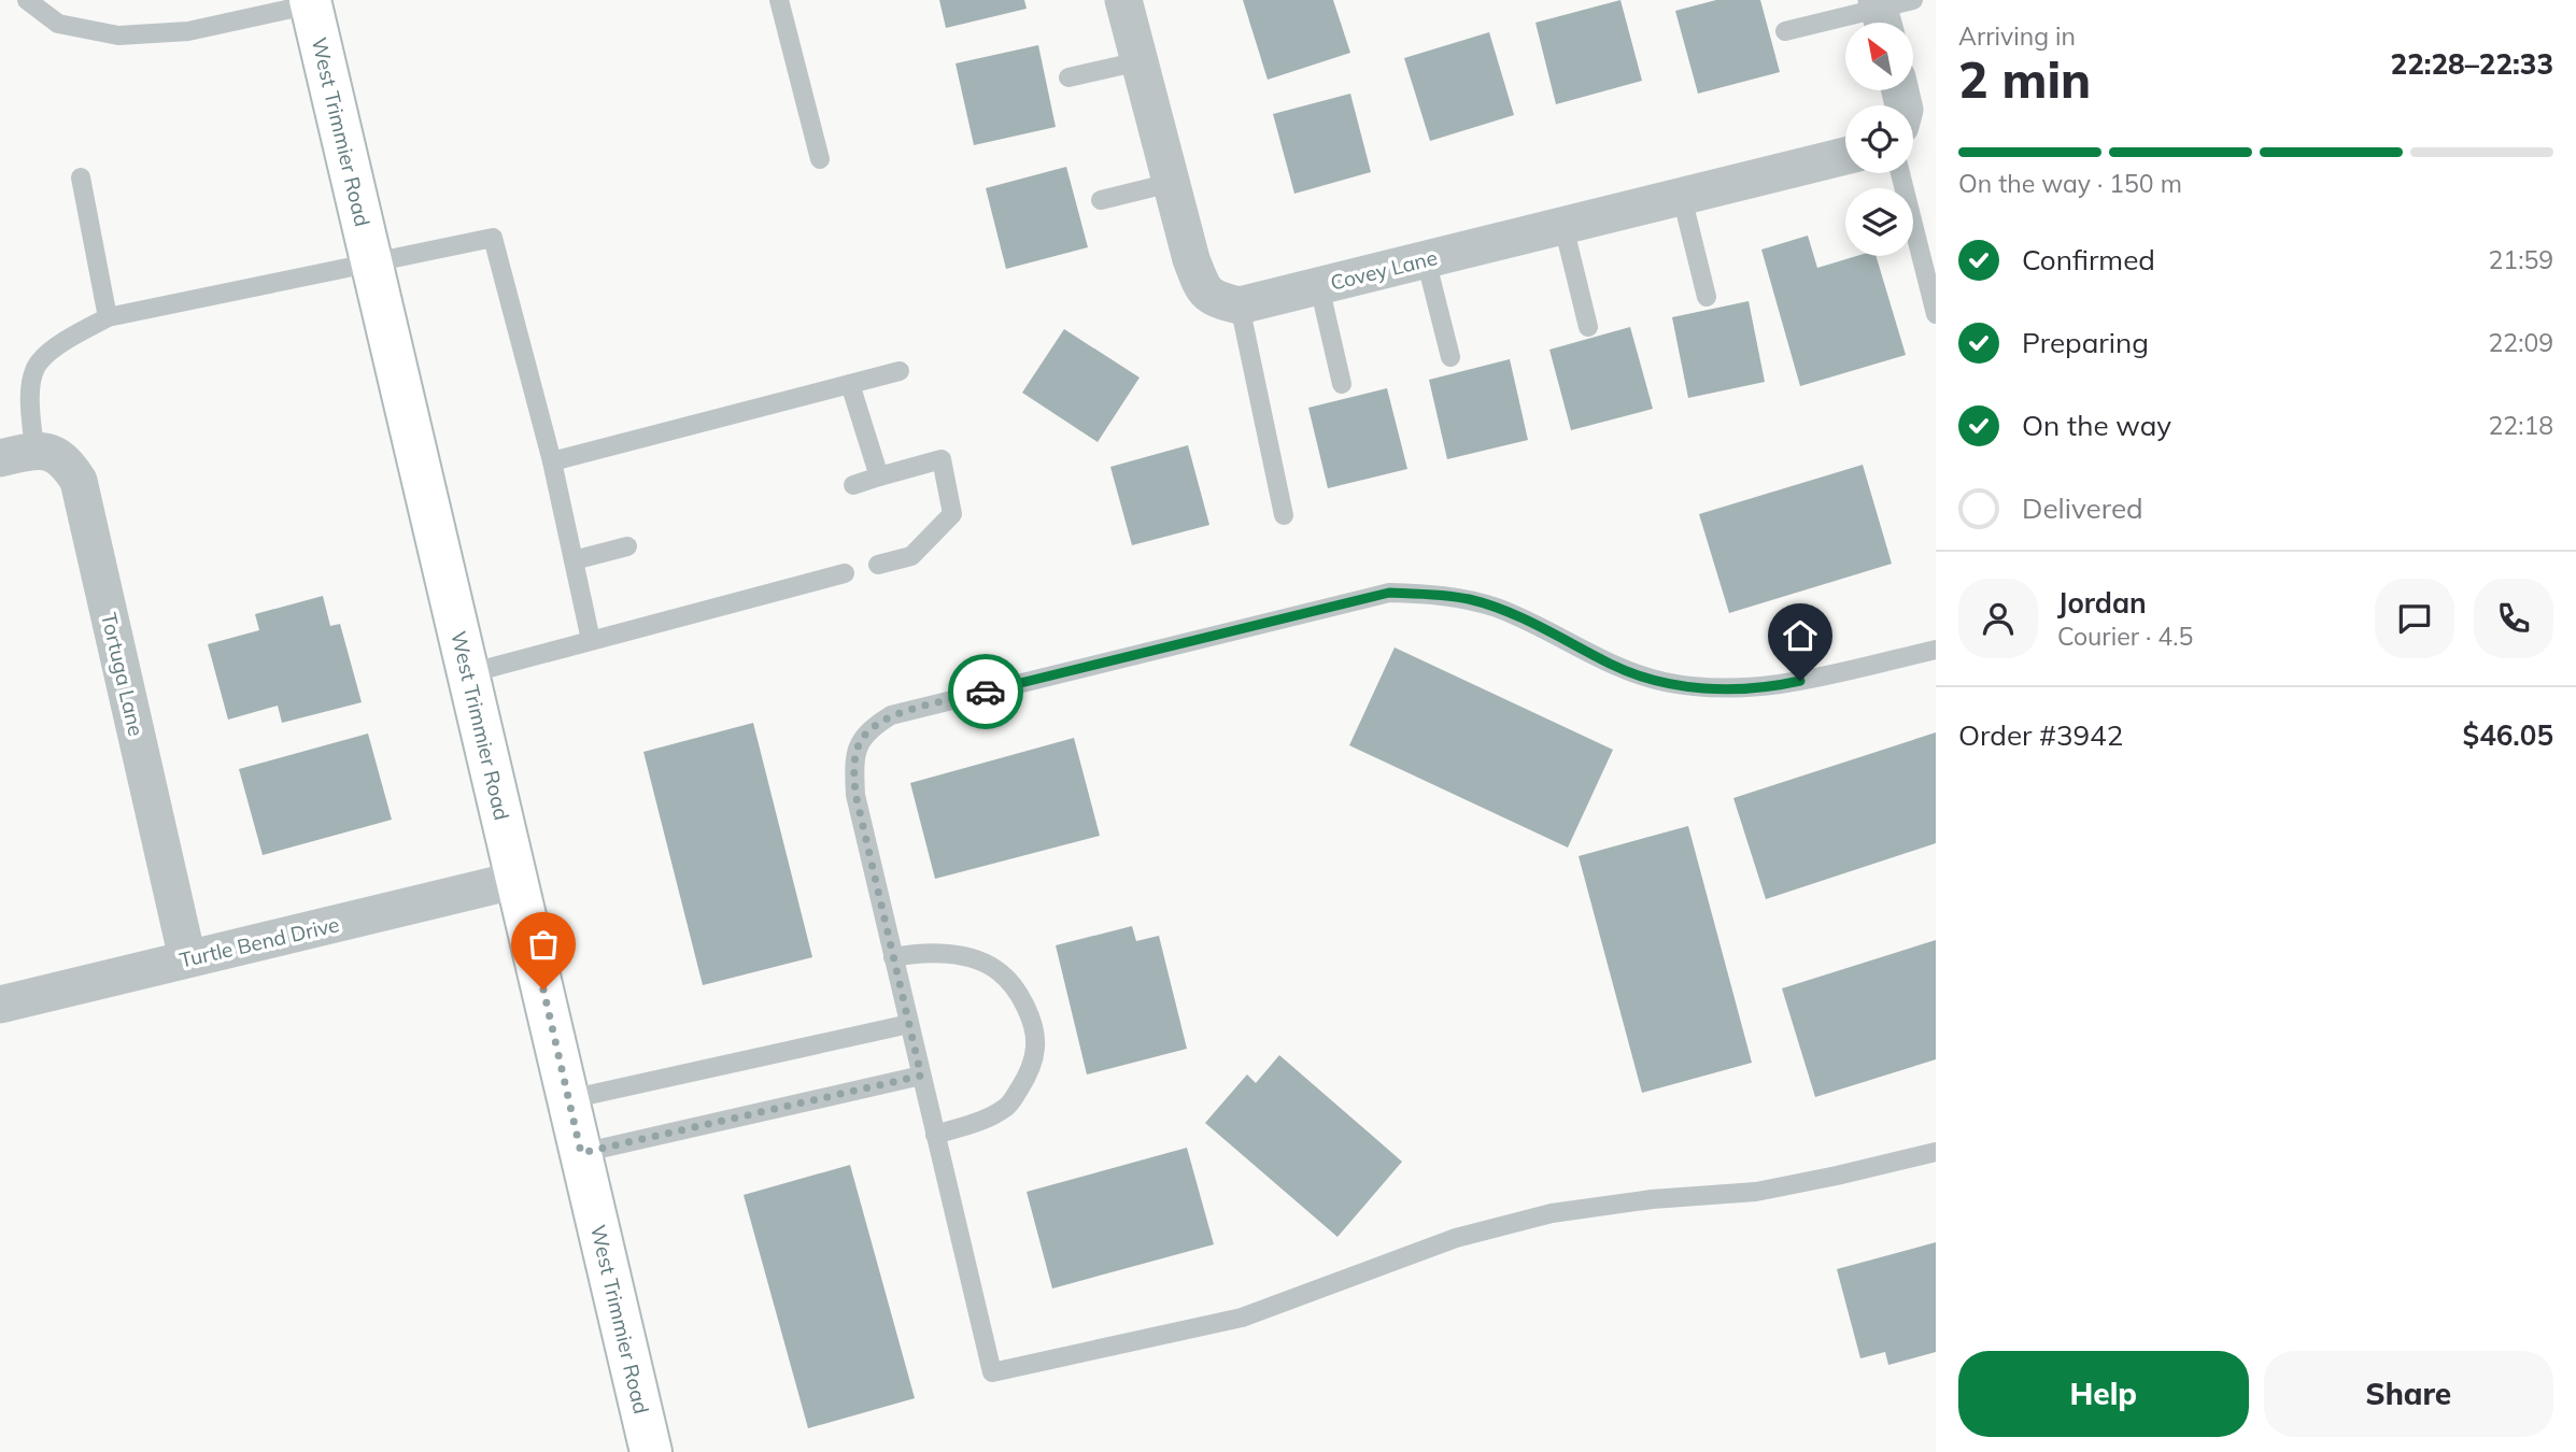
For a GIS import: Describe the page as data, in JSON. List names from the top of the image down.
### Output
{
  "streets": {
    "main road": ["West Trimmier Road"],
    "street": ["Covey Lane", "Tortuga Lane", "Turtle Bend Drive"]
  },
  "crossings": [
    ["West Trimmier Road", "Turtle Bend Drive"],
    ["Tortuga Lane", "Turtle Bend Drive"]
  ],
  "north": "top left",
  "page": {
    "heading": ["2 min", "Arriving in", "22:28–22:33"],
    "panel": [
      "Jordan",
      "Courier · 4.5",
      "Order #3942",
      "$46.05"
    ],
    "bar": "On the way · 150 m",
    "list": [
      ["Confirmed", "21:59"],
      ["Preparing", "22:09"],
      ["On the way", "22:18"],
      "Delivered"
    ],
    "buttons": ["Help", "Share"]
  }
}
